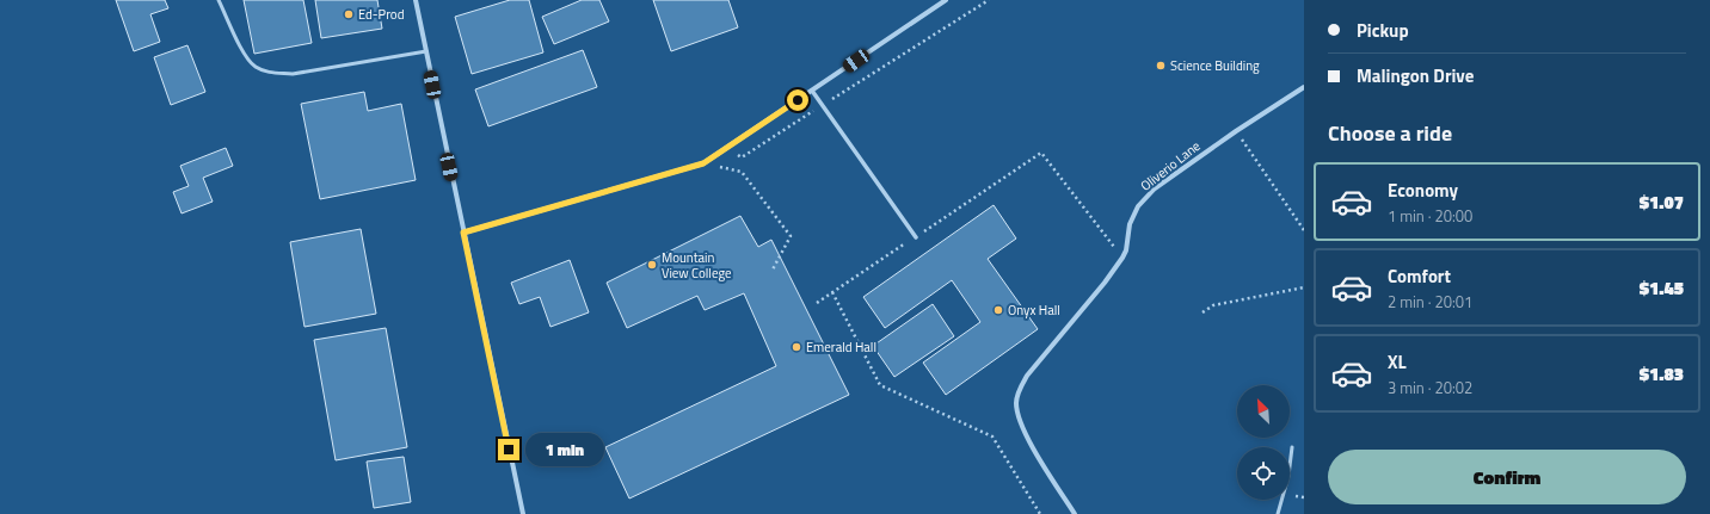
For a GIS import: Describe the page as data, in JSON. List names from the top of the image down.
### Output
{
  "streets": {
    "street": ["Oliverio Lane"]
  },
  "places": [
    "Ed-Prod",
    "Science Building",
    "Mountain View College",
    "Onyx Hall",
    "Emerald Hall"
  ],
  "north": "top left",
  "page": {
    "banner": ["Pickup", "Malingon Drive"],
    "heading": "Choose a ride",
    "list": [
      {
        "name": "Economy",
        "note": "1 min · 20:00",
        "value": "$1.07"
      },
      {
        "name": "Comfort",
        "note": "2 min · 20:01",
        "value": "$1.45"
      },
      {
        "name": "XL",
        "note": "3 min · 20:02",
        "value": "$1.83"
      }
    ],
    "bubble": "1 min",
    "buttons": "Confirm"
  }
}
